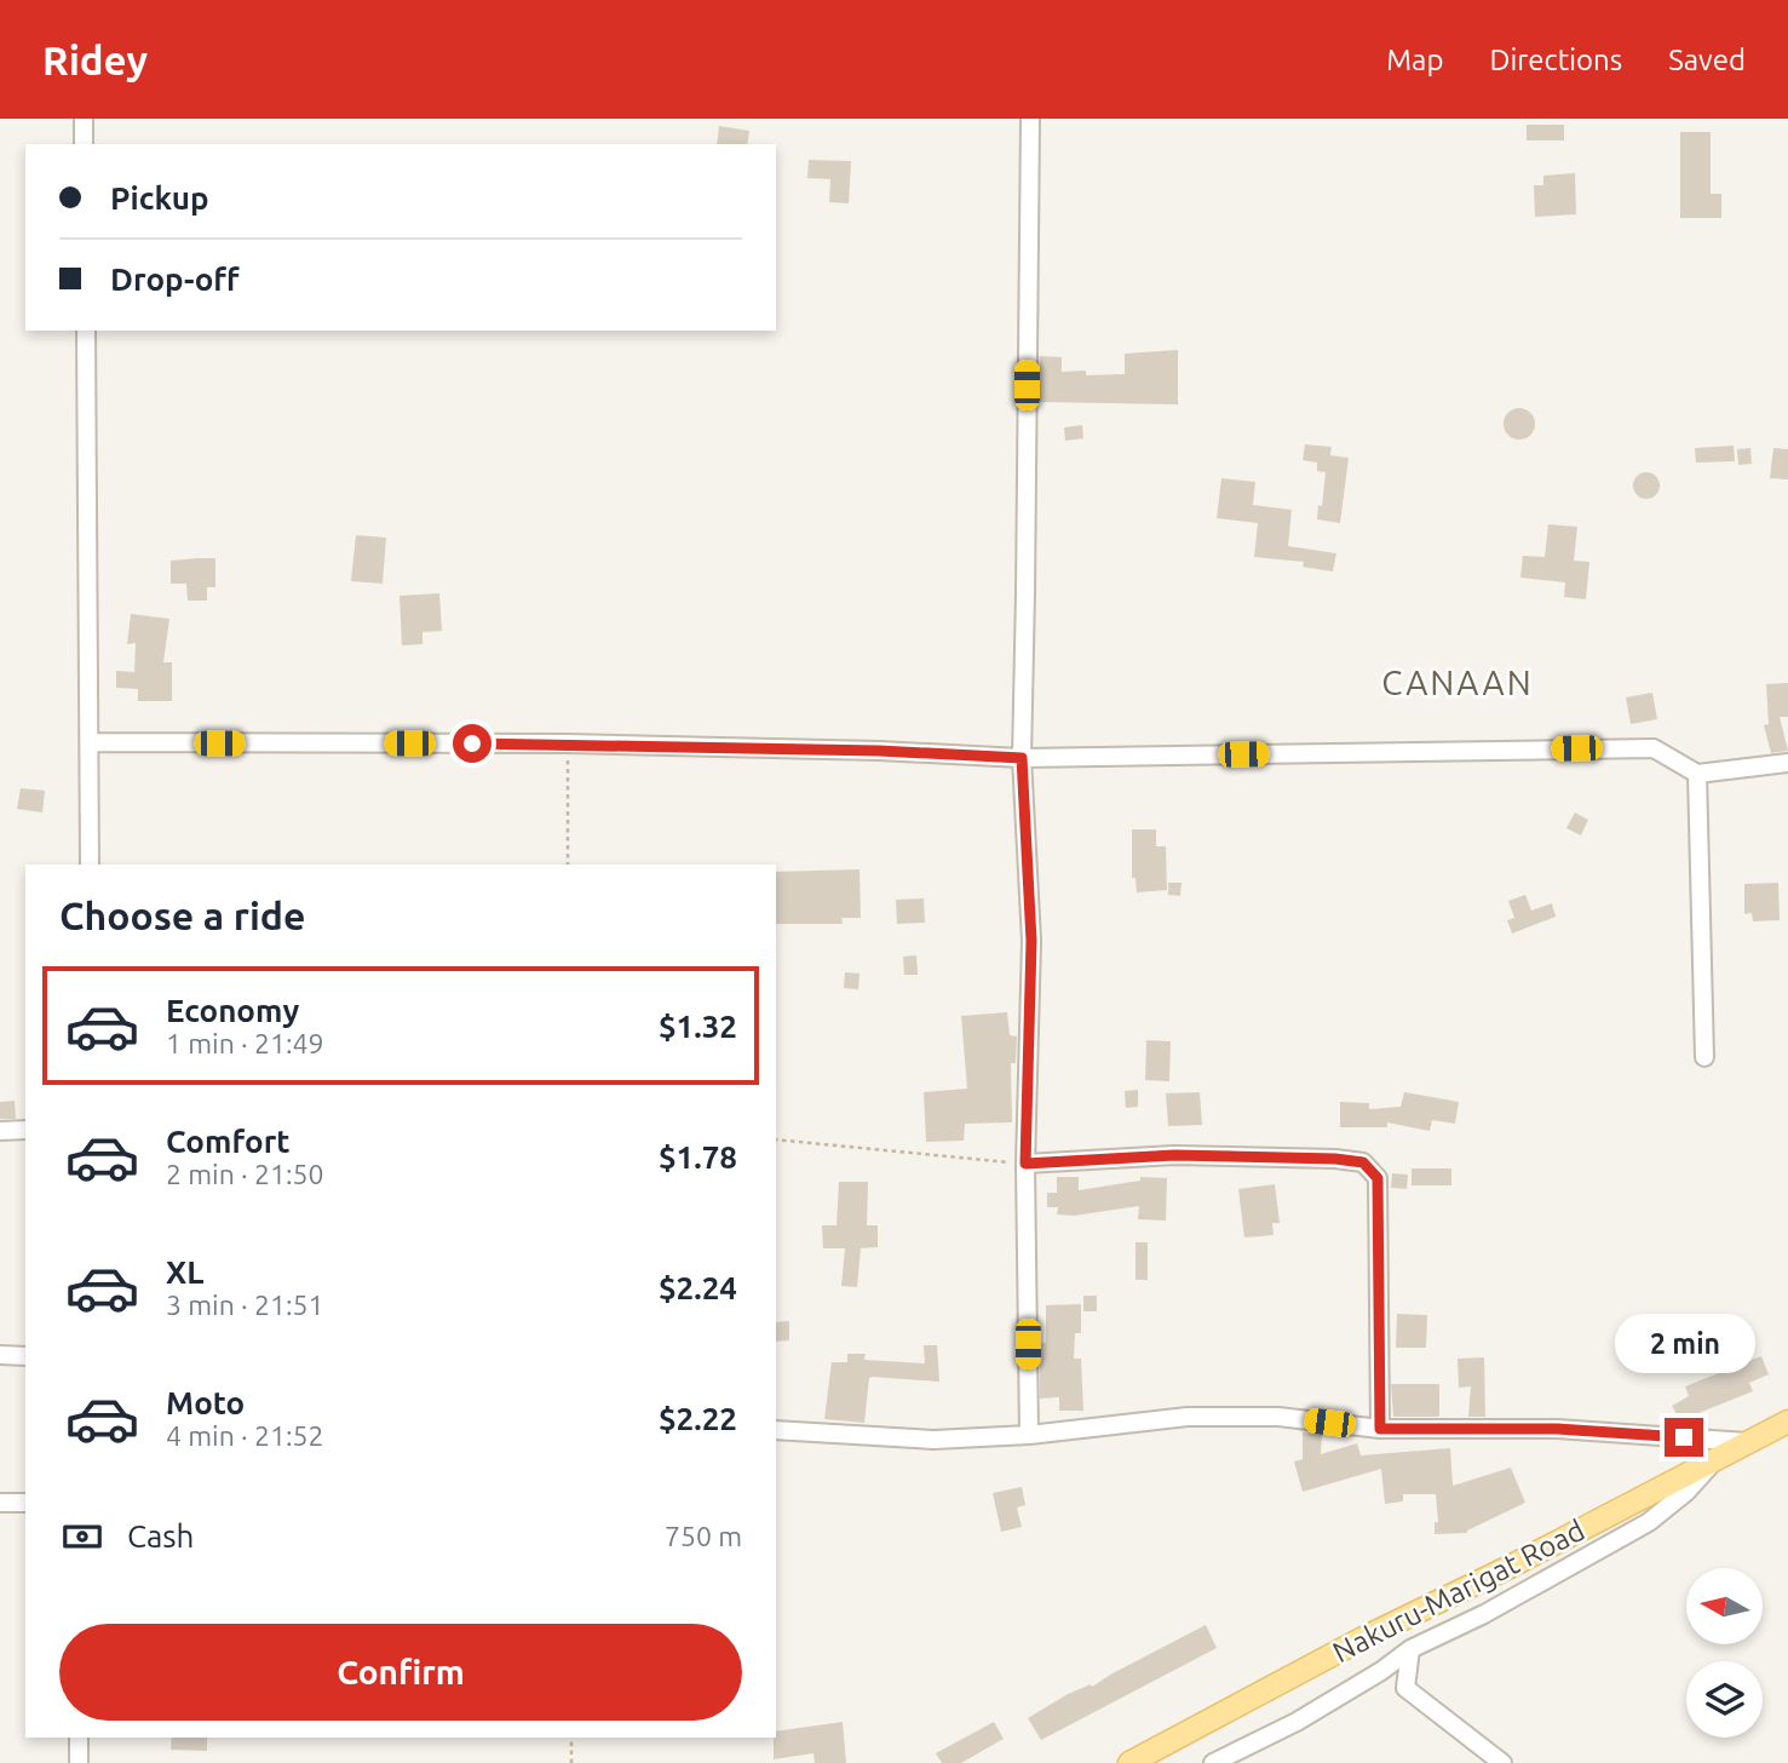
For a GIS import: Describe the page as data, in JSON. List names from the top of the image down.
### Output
{
  "streets": {
    "main road": ["Nakuru-Marigat Road"]
  },
  "districts": ["CANAAN"],
  "north": "left",
  "page": {
    "header": "Ridey",
    "nav": ["Map", "Directions", "Saved"],
    "banner": ["Pickup", "Drop-off"],
    "heading": "Choose a ride",
    "list": [
      {
        "name": "Economy",
        "note": "1 min · 21:49",
        "value": "$1.32"
      },
      {
        "name": "Comfort",
        "note": "2 min · 21:50",
        "value": "$1.78"
      },
      {
        "name": "XL",
        "note": "3 min · 21:51",
        "value": "$2.24"
      },
      {
        "name": "Moto",
        "note": "4 min · 21:52",
        "value": "$2.22"
      }
    ],
    "bubble": "2 min",
    "pay": ["Cash", "750 m"],
    "buttons": "Confirm"
  }
}
